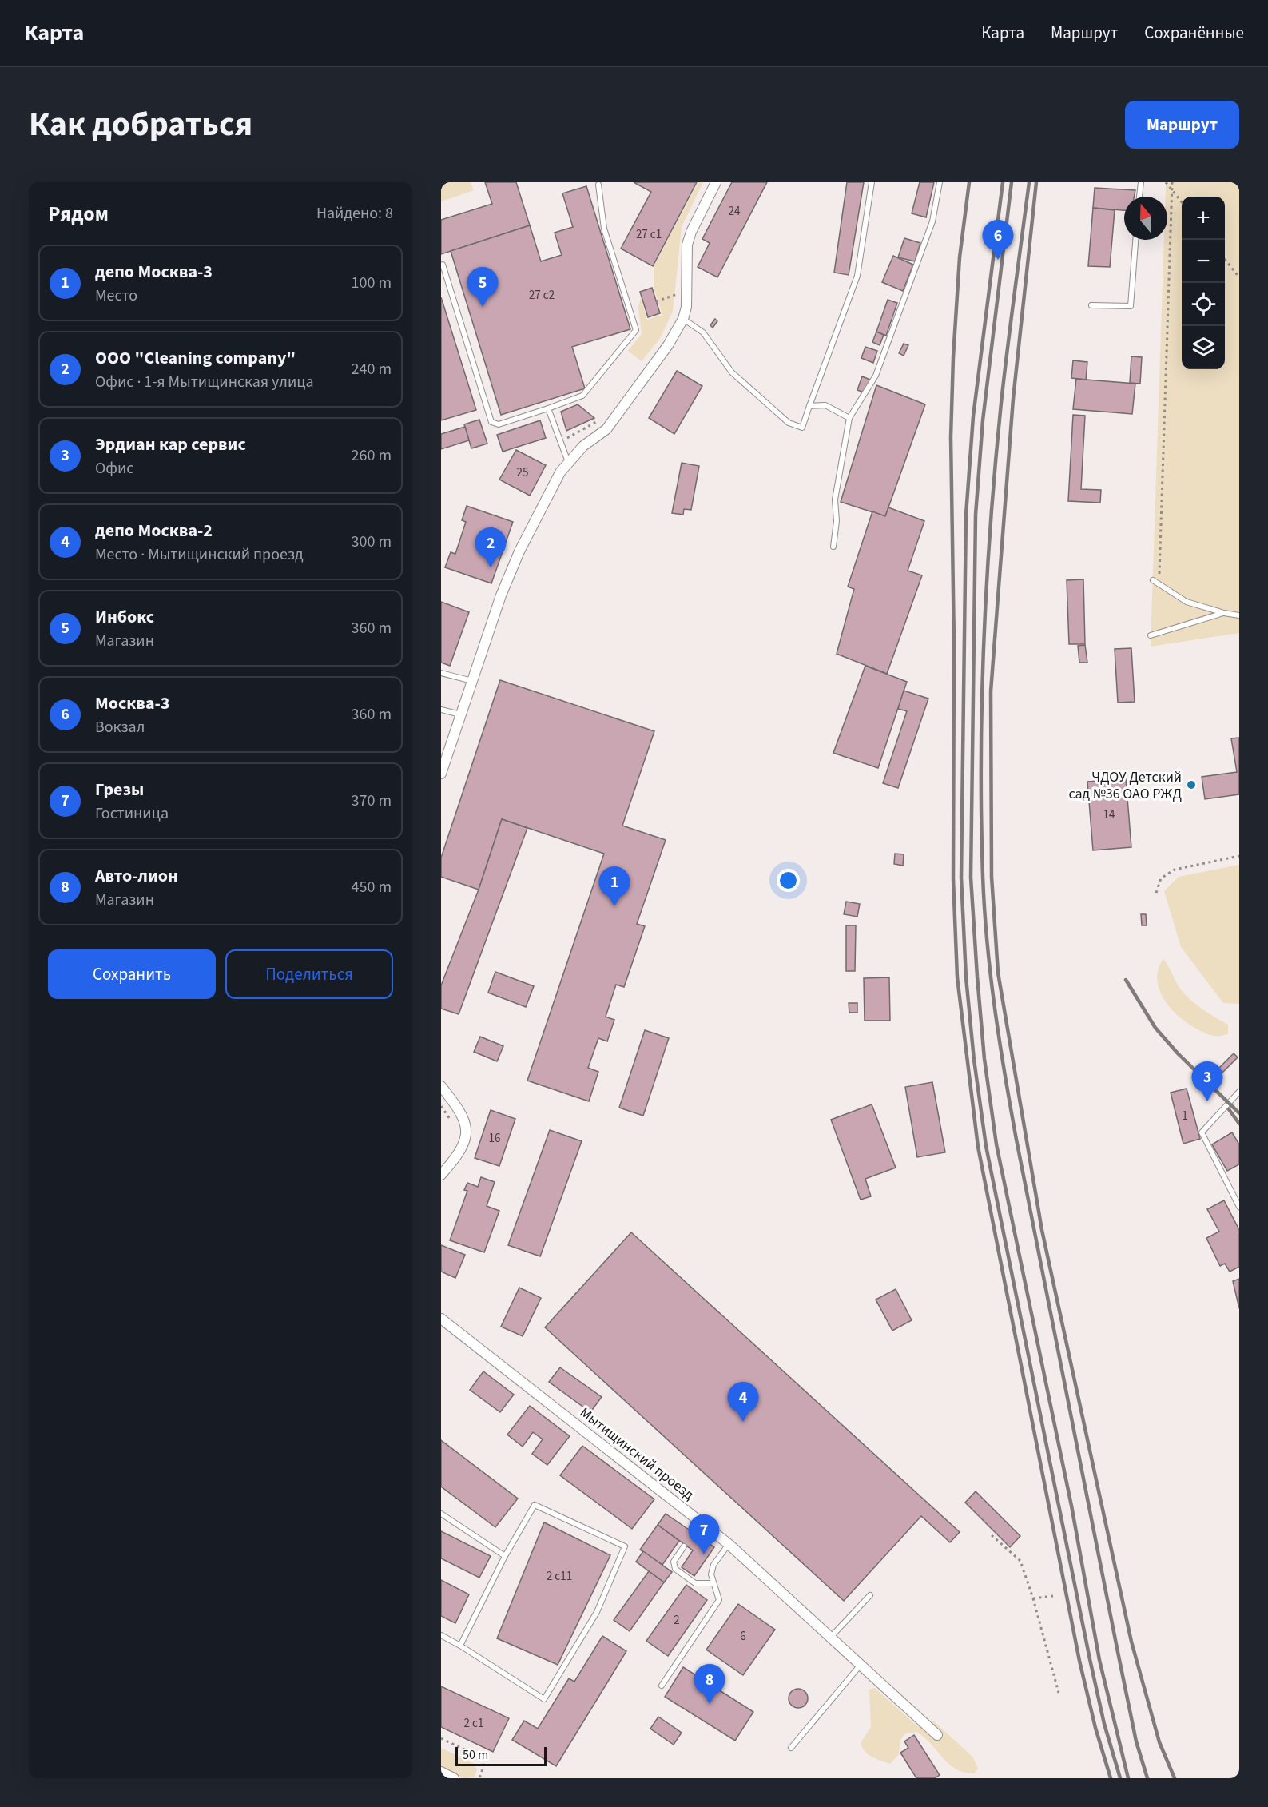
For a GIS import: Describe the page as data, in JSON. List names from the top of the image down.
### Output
{
  "streets": {
    "street": ["Мытищинский проезд"]
  },
  "places": ["ЧДОУ Детский сад №36 ОАО РЖД"],
  "house_numbers": [
    "24",
    "27 с1",
    "27 с2",
    "25",
    "14",
    "1",
    "16",
    "2 с11",
    "2",
    "6",
    "2 с1"
  ],
  "scale_bar": "50 m",
  "north": "top",
  "page": {
    "header": "Карта",
    "nav": ["Карта", "Маршрут", "Сохранённые"],
    "title": "Как добраться",
    "buttons": [
      "Маршрут",
      ["Сохранить", "Поделиться"]
    ],
    "heading": ["Рядом", "Найдено: 8"],
    "map_buttons": ["+", "−"],
    "pins": [
      "6",
      "5",
      "2",
      "1",
      "3",
      "4",
      "7",
      "8"
    ],
    "list": [
      {
        "mark": "1",
        "name": "депо Москва-3",
        "note": "Место",
        "value": "100 m"
      },
      {
        "mark": "2",
        "name": "ООО \"Cleaning company\"",
        "note": "Офис · 1-я Мытищинская улица",
        "value": "240 m"
      },
      {
        "mark": "3",
        "name": "Эрдиан кар сервис",
        "note": "Офис",
        "value": "260 m"
      },
      {
        "mark": "4",
        "name": "депо Москва-2",
        "note": "Место · Мытищинский проезд",
        "value": "300 m"
      },
      {
        "mark": "5",
        "name": "Инбокс",
        "note": "Магазин",
        "value": "360 m"
      },
      {
        "mark": "6",
        "name": "Москва-3",
        "note": "Вокзал",
        "value": "360 m"
      },
      {
        "mark": "7",
        "name": "Грезы",
        "note": "Гостиница",
        "value": "370 m"
      },
      {
        "mark": "8",
        "name": "Авто-лион",
        "note": "Магазин",
        "value": "450 m"
      }
    ],
    "scale": "50 m"
  }
}
